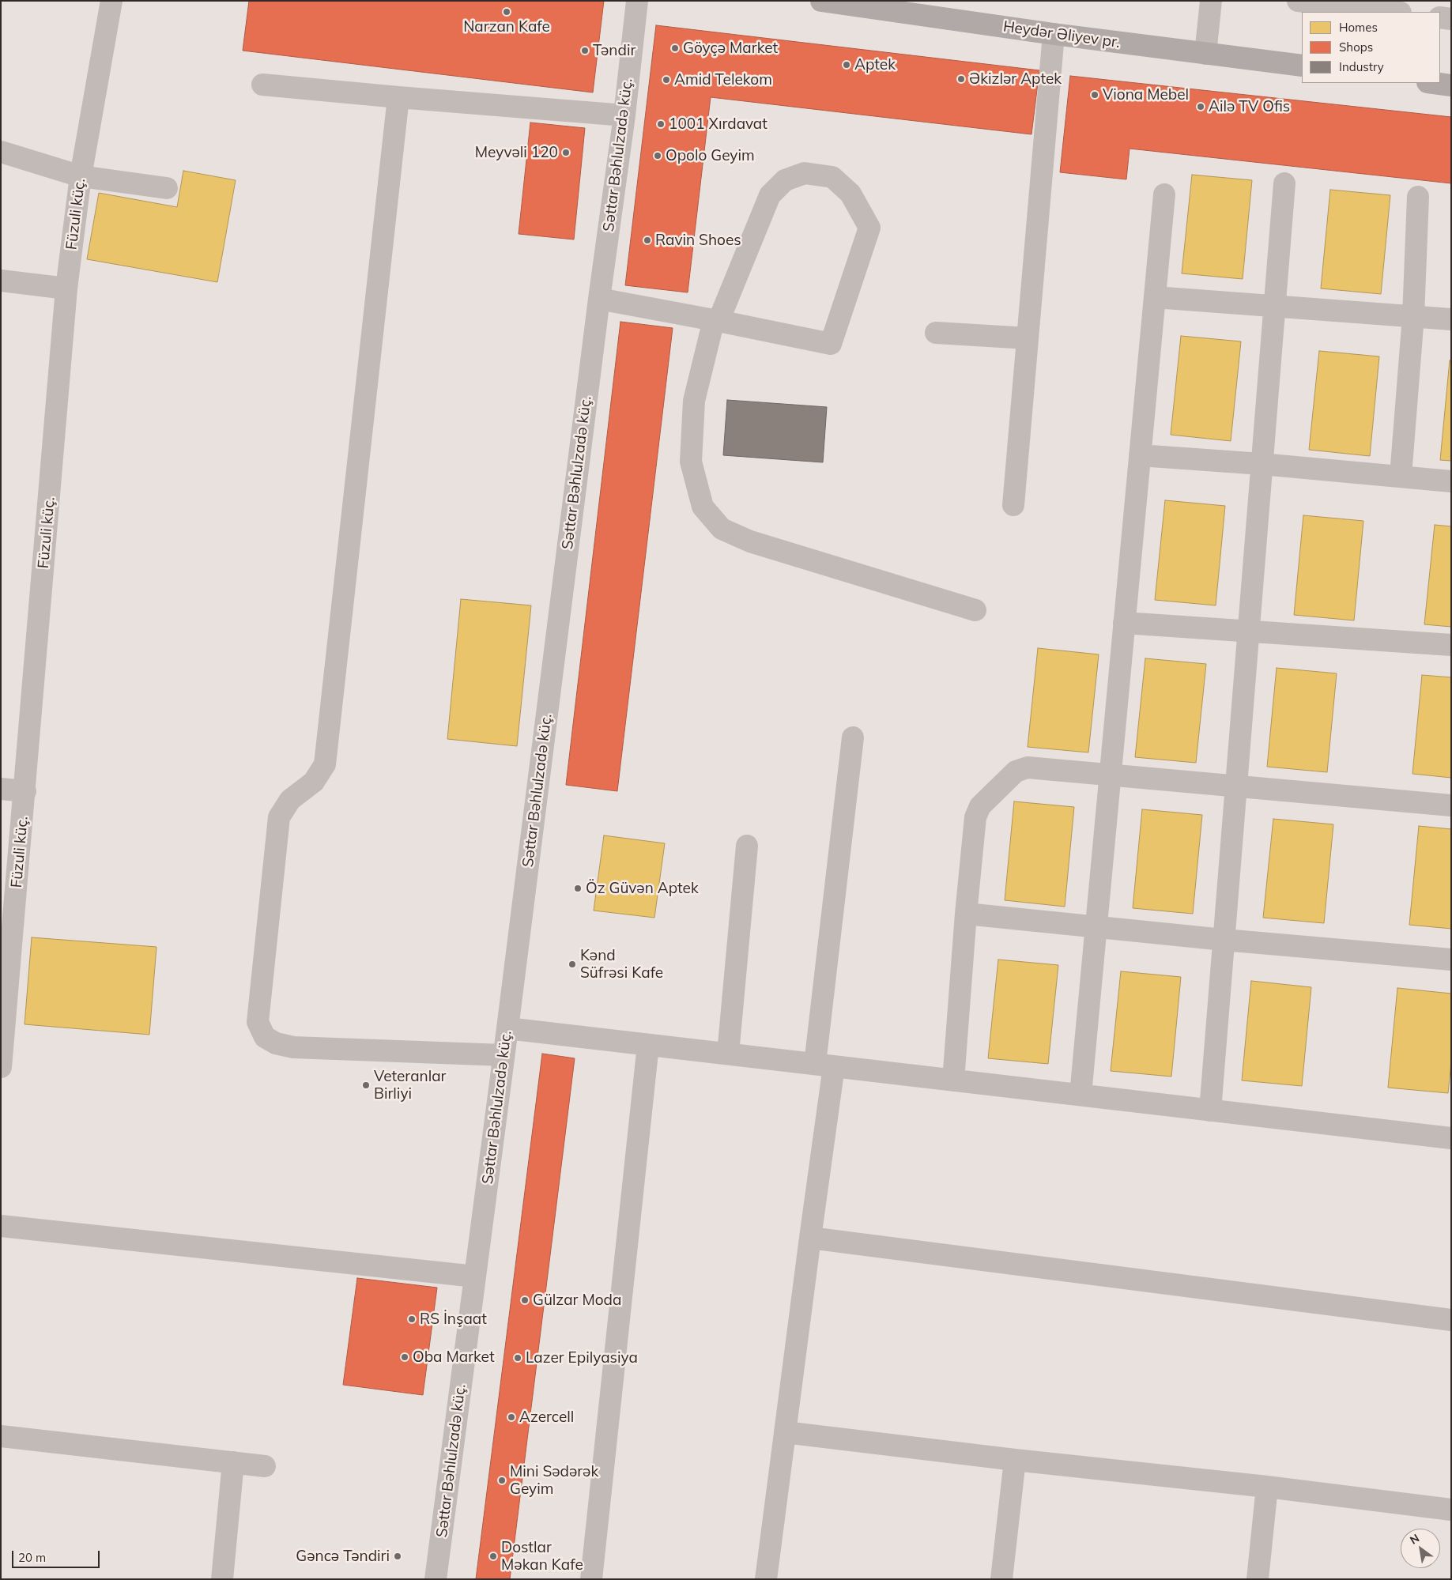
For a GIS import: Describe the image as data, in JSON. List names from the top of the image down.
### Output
{
  "streets": {
    "main road": ["Heydər Əliyev pr."],
    "street": ["Səttar Bəhlulzadə küç.", "Füzuli küç."]
  },
  "places": [
    "Narzan Kafe",
    "Göyçə Market",
    "Təndir",
    "Aptek",
    "Əkizlər Aptek",
    "Amid Telekom",
    "Viona Mebel",
    "Ailə TV Ofis",
    "1001 Xırdavat",
    "Meyvəli 120",
    "Opolo Geyim",
    "Ravin Shoes",
    "Öz Güvən Aptek",
    "Kənd Süfrəsi Kafe",
    "Veteranlar Birliyi",
    "Gülzar Moda",
    "RS İnşaat",
    "Oba Market",
    "Lazer Epilyasiya",
    "Azercell",
    "Mini Sədərək Geyim",
    "Gəncə Təndiri",
    "Dostlar Məkan Kafe"
  ],
  "legend": ["Homes", "Shops", "Industry"],
  "scale_bar": "20 m",
  "north": "top left"
}
